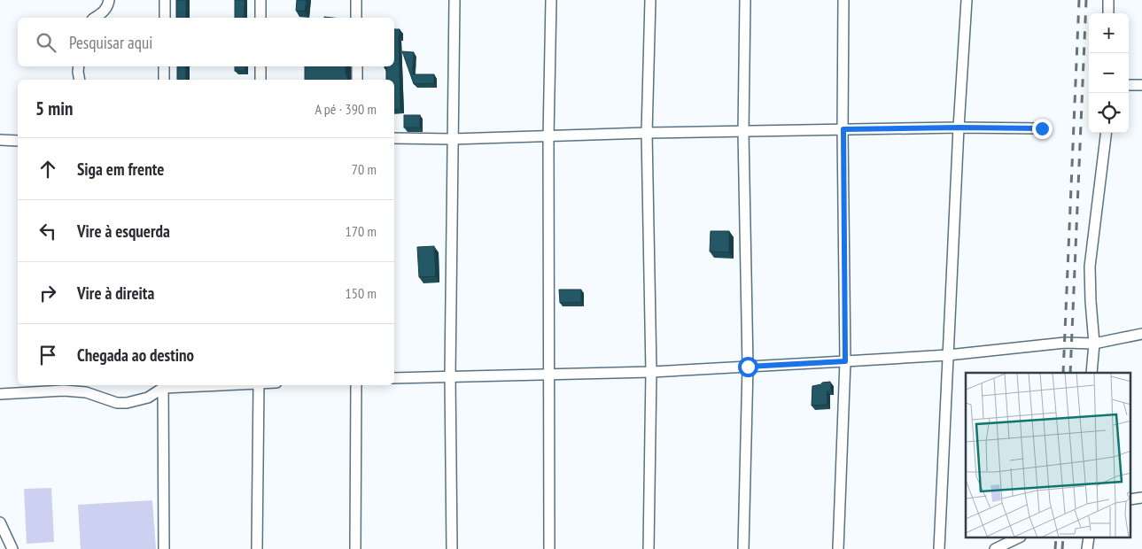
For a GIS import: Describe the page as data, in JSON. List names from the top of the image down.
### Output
{
  "page": {
    "map_buttons": ["+", "−"],
    "search": "Pesquisar aqui",
    "heading": ["5 min", "A pé · 390 m"],
    "list": [
      ["Siga em frente", "70 m"],
      ["Vire à esquerda", "170 m"],
      ["Vire à direita", "150 m"],
      "Chegada ao destino"
    ]
  }
}
